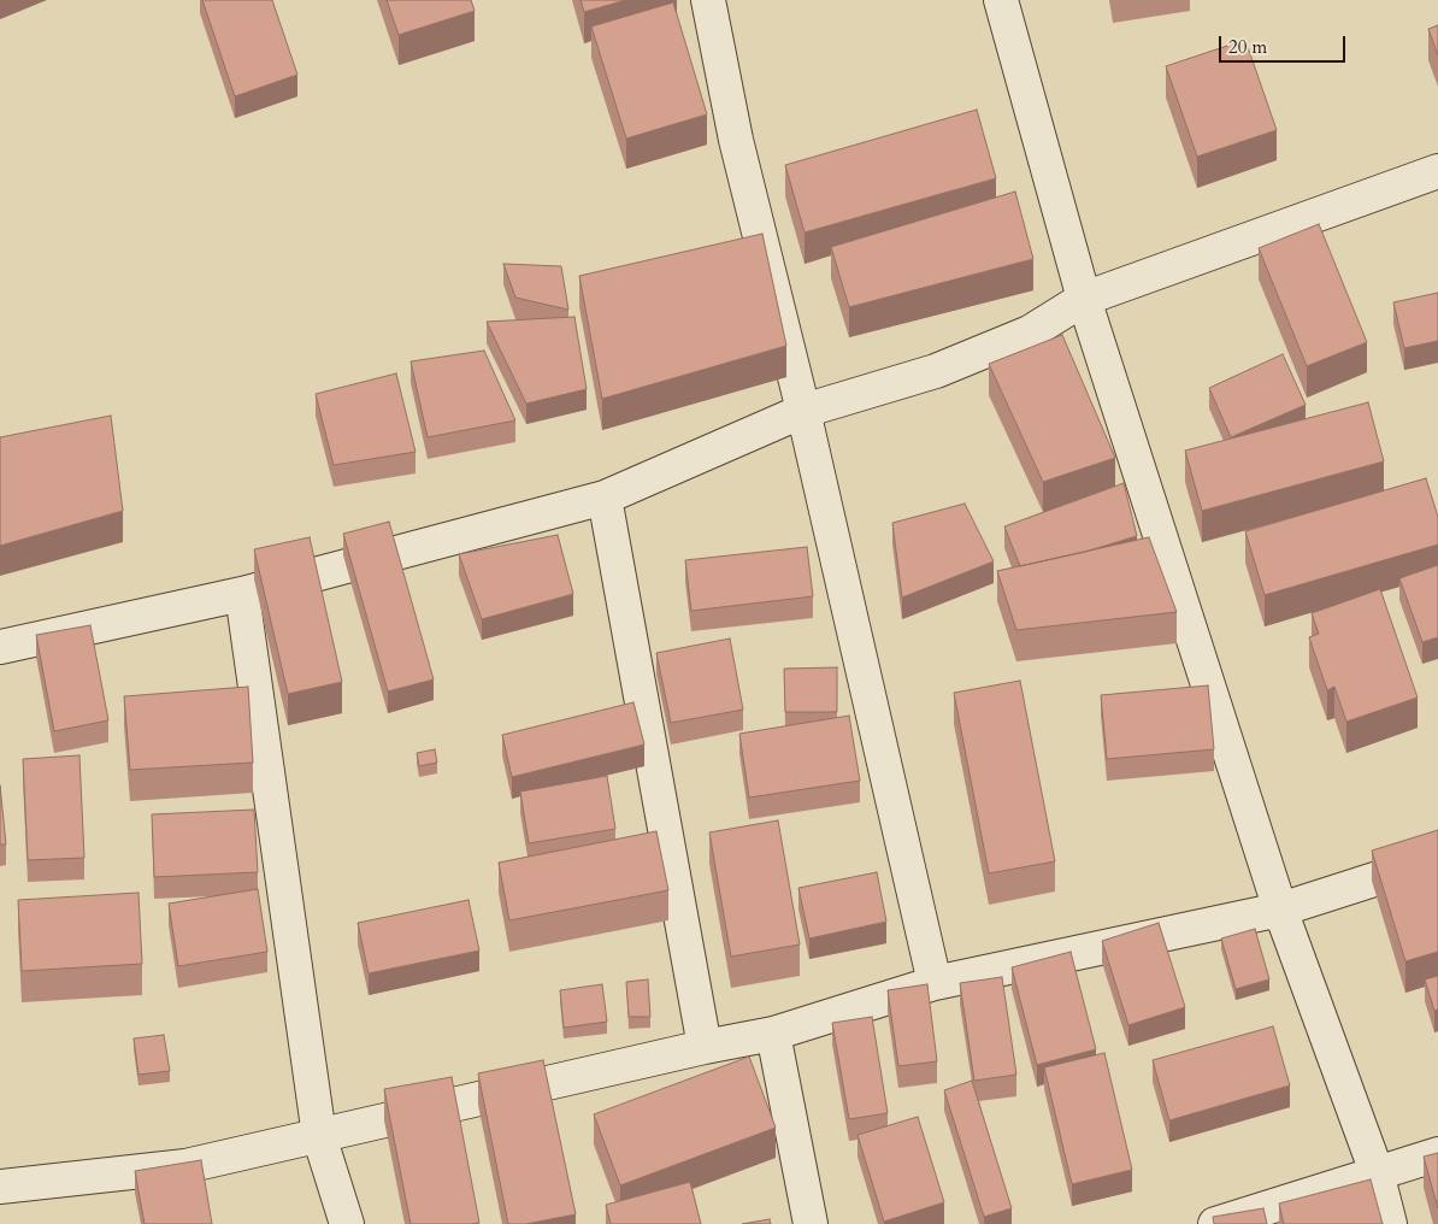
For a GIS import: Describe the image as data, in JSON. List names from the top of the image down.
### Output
{
  "scale_bar": "20 m"
}
